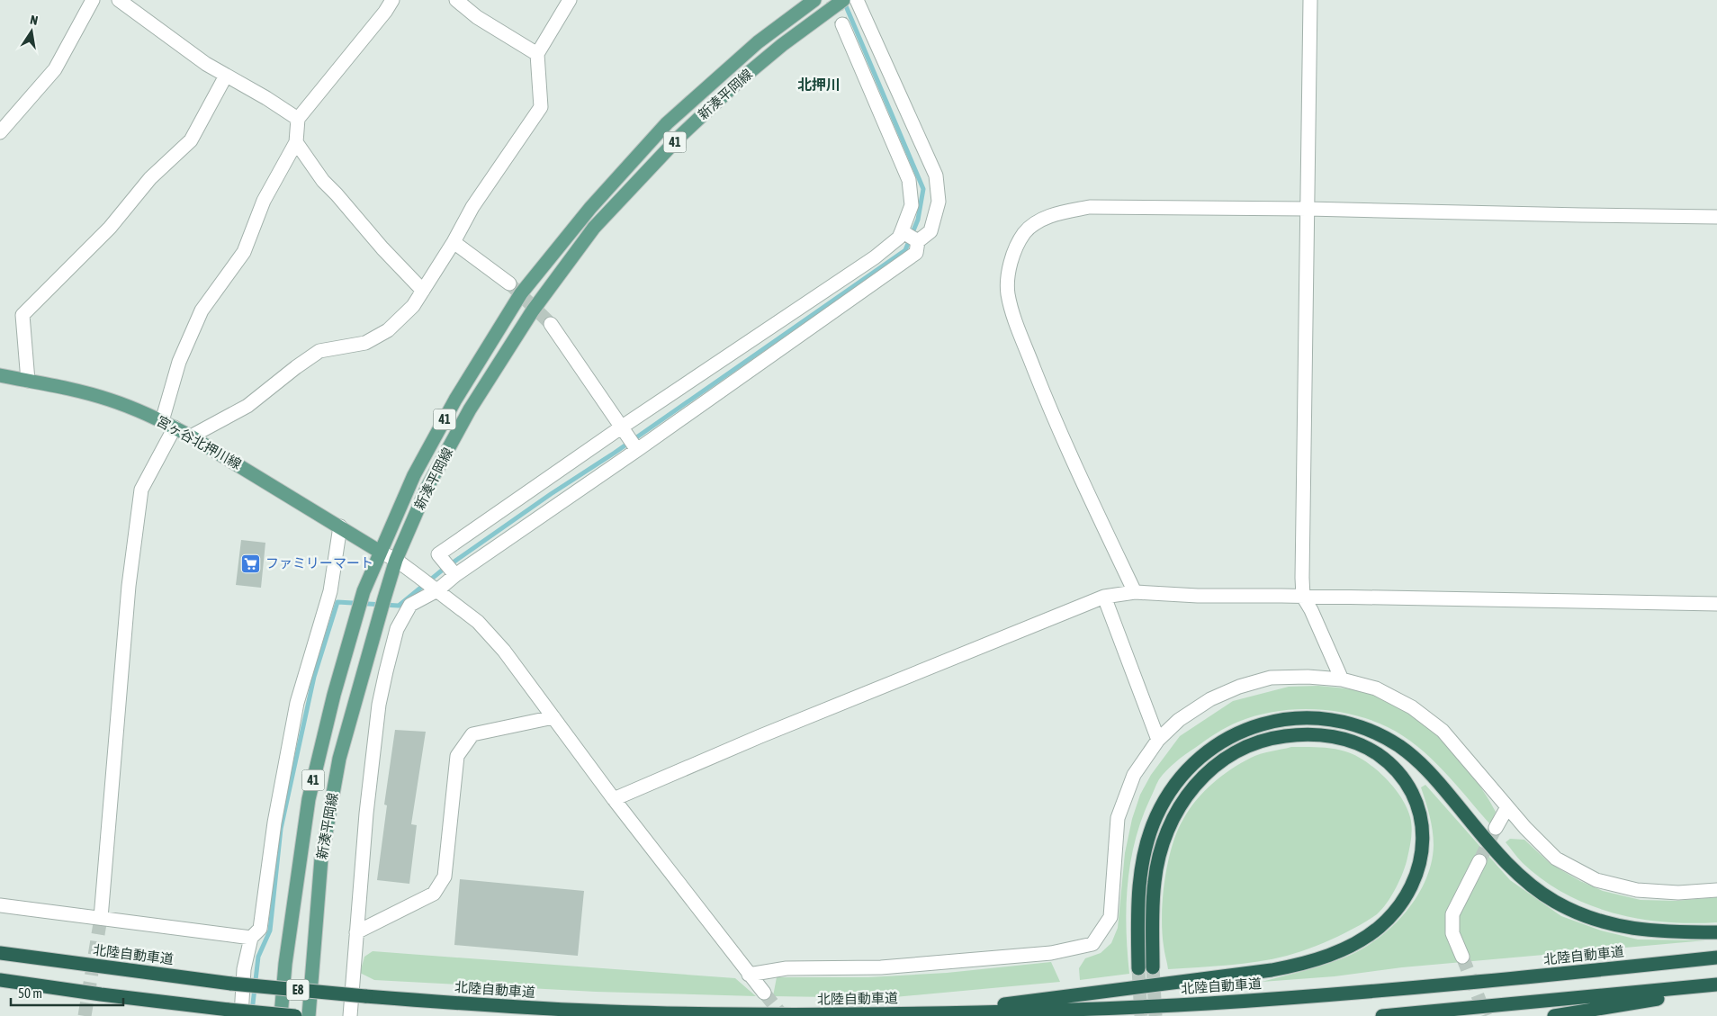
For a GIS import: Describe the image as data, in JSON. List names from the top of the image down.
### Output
{
  "streets": {
    "highway": ["北陸自動車道", "E8"],
    "main road": ["新湊平岡線", "41", "宮ヶ谷北押川線"]
  },
  "crossings": [
    ["新湊平岡線", "宮ヶ谷北押川線"]
  ],
  "districts": ["北押川"],
  "places": {
    "supermarket": ["ファミリーマート"]
  },
  "scale_bar": "50 m",
  "north": "top"
}
